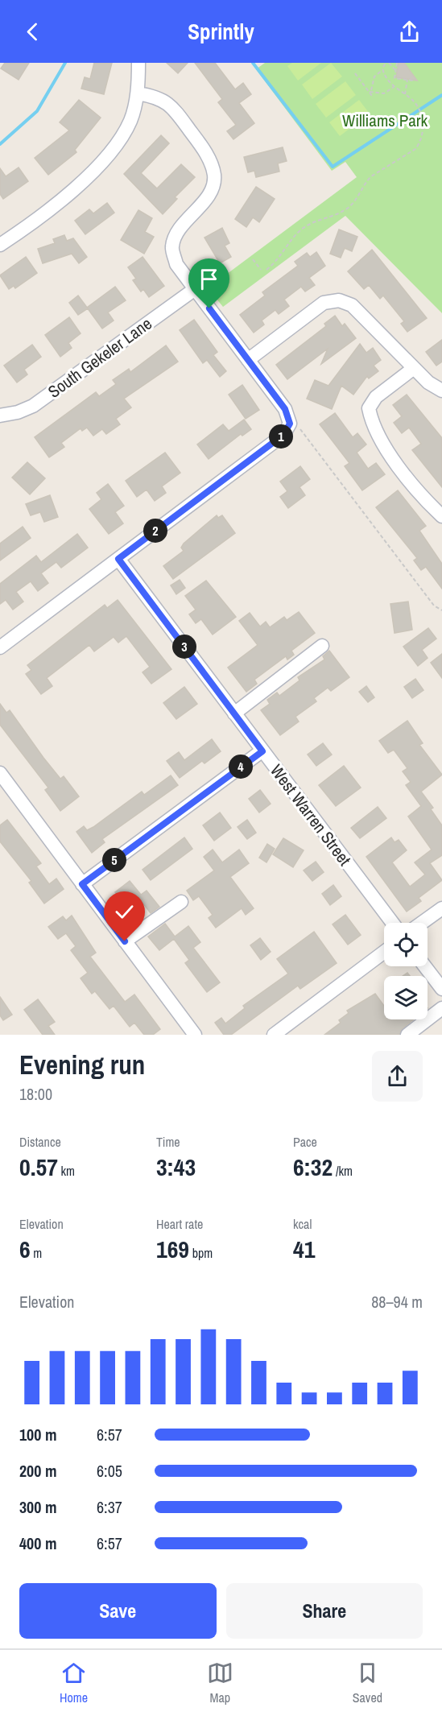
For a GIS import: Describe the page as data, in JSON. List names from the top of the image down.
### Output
{
  "streets": {
    "street": ["South Gekeler Lane", "West Warren Street"]
  },
  "parks": ["Williams Park"],
  "page": {
    "header": "Sprintly",
    "pins": [
      "1",
      "2",
      "3",
      "4",
      "5"
    ],
    "heading": ["Evening run", "18:00"],
    "stats": [
      ["Distance", "0.57 km"],
      ["Time", "3:43"],
      ["Pace", "6:32 /km"],
      ["Elevation", "6 m"],
      ["Heart rate", "169 bpm"],
      ["kcal", "41"]
    ],
    "chart": ["Elevation", "88–94 m"],
    "list": [
      {
        "name": "100 m",
        "note": "6:57"
      },
      {
        "name": "200 m",
        "note": "6:05"
      },
      {
        "name": "300 m",
        "note": "6:37"
      },
      {
        "name": "400 m",
        "note": "6:57"
      }
    ],
    "buttons": ["Save", "Share"],
    "tabs": ["Home", "Map", "Saved"]
  }
}
